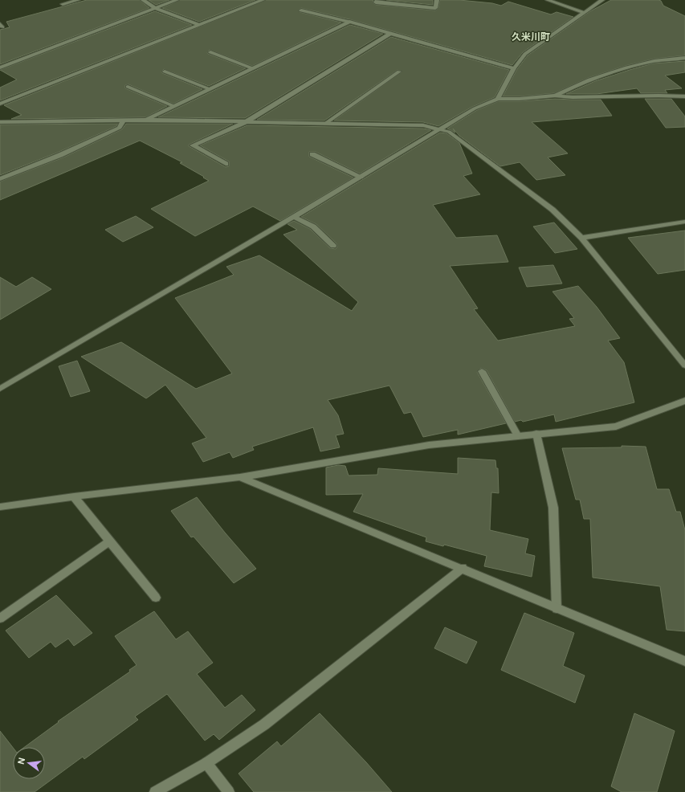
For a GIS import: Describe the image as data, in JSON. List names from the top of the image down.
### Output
{
  "districts": ["久米川町"],
  "north": "left"
}
